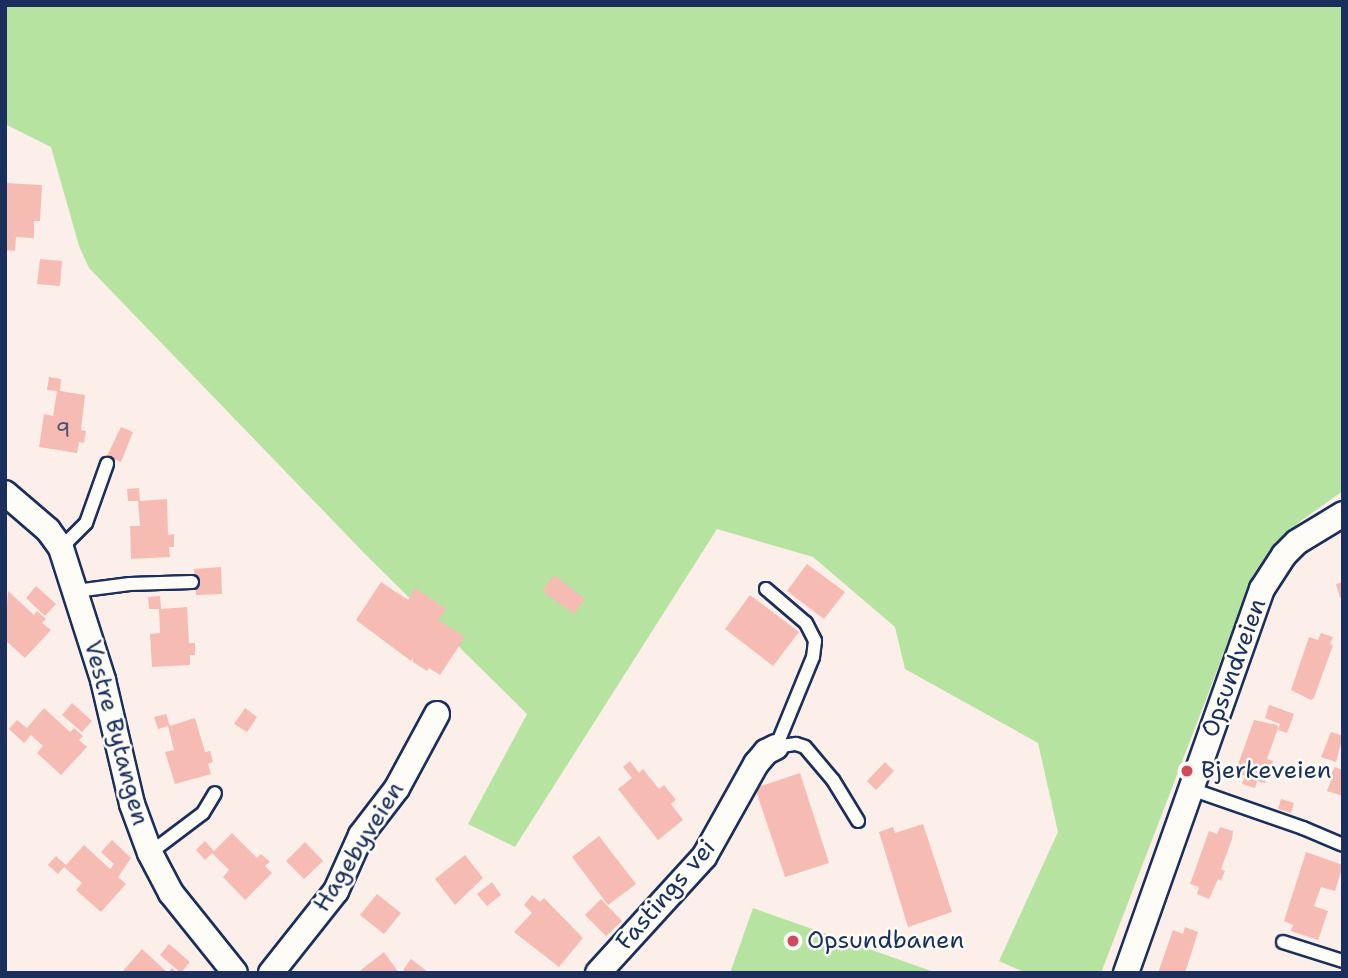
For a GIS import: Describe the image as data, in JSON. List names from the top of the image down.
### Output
{
  "streets": {
    "street": [
      "Opsundveien",
      "Vestre Bytangen",
      "Hagebyveien",
      "Fastings vei"
    ]
  },
  "places": ["Bjerkeveien", "Opsundbanen"],
  "house_numbers": ["9"]
}
